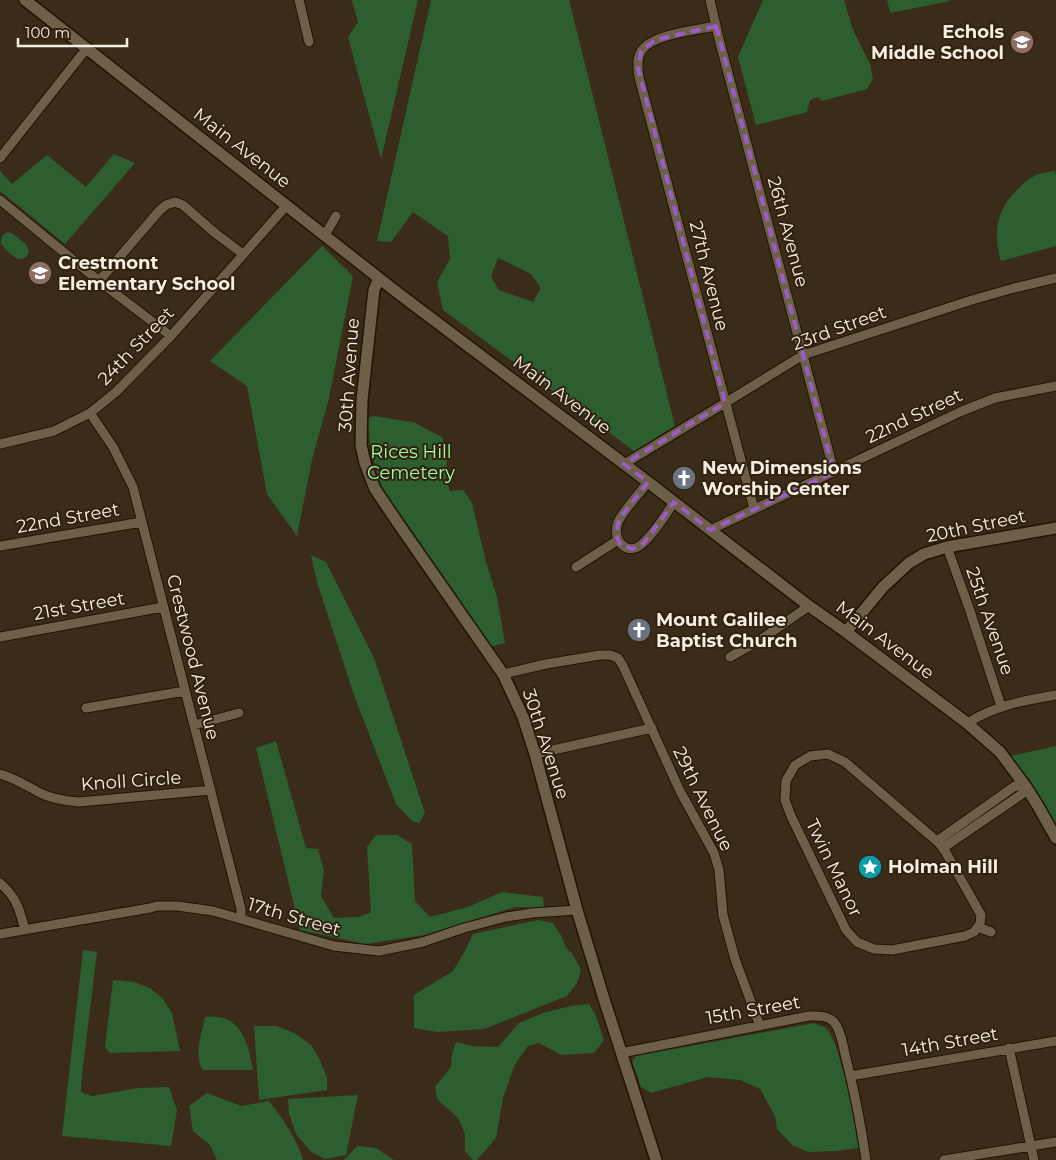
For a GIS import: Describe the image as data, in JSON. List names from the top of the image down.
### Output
{
  "streets": {
    "main road": ["Main Avenue", "30th Avenue", "20th Street"],
    "street": [
      "26th Avenue",
      "27th Avenue",
      "23rd Street",
      "24th Street",
      "22nd Street",
      "21st Street",
      "25th Avenue",
      "Crestwood Avenue",
      "Knoll Circle",
      "29th Avenue",
      "Twin Manor",
      "17th Street",
      "15th Street",
      "14th Street"
    ]
  },
  "crossings": [
    ["Main Avenue", "23rd Street"],
    ["Main Avenue", "24th Street"],
    ["Main Avenue", "30th Avenue"],
    ["Main Avenue", "22nd Street"],
    ["Main Avenue", "20th Street"],
    ["26th Avenue", "27th Avenue"],
    ["26th Avenue", "23rd Street"],
    ["26th Avenue", "22nd Street"],
    ["27th Avenue", "23rd Street"],
    ["27th Avenue", "22nd Street"],
    ["24th Street", "Crestwood Avenue"],
    ["30th Avenue", "29th Avenue"],
    ["30th Avenue", "17th Street"],
    ["30th Avenue", "15th Street"],
    ["22nd Street", "Crestwood Avenue"],
    ["20th Street", "25th Avenue"],
    ["21st Street", "Crestwood Avenue"],
    ["Crestwood Avenue", "Knoll Circle"],
    ["Crestwood Avenue", "17th Street"],
    ["29th Avenue", "15th Street"],
    ["15th Street", "14th Street"]
  ],
  "parks": ["Rices Hill Cemetery"],
  "places": {
    "school or university": ["Echols Middle School", "Crestmont Elementary School"],
    "church": ["New Dimensions Worship Center", "Mount Galilee Baptist Church"],
    "place": ["Holman Hill"]
  },
  "scale_bar": "100 m"
}
